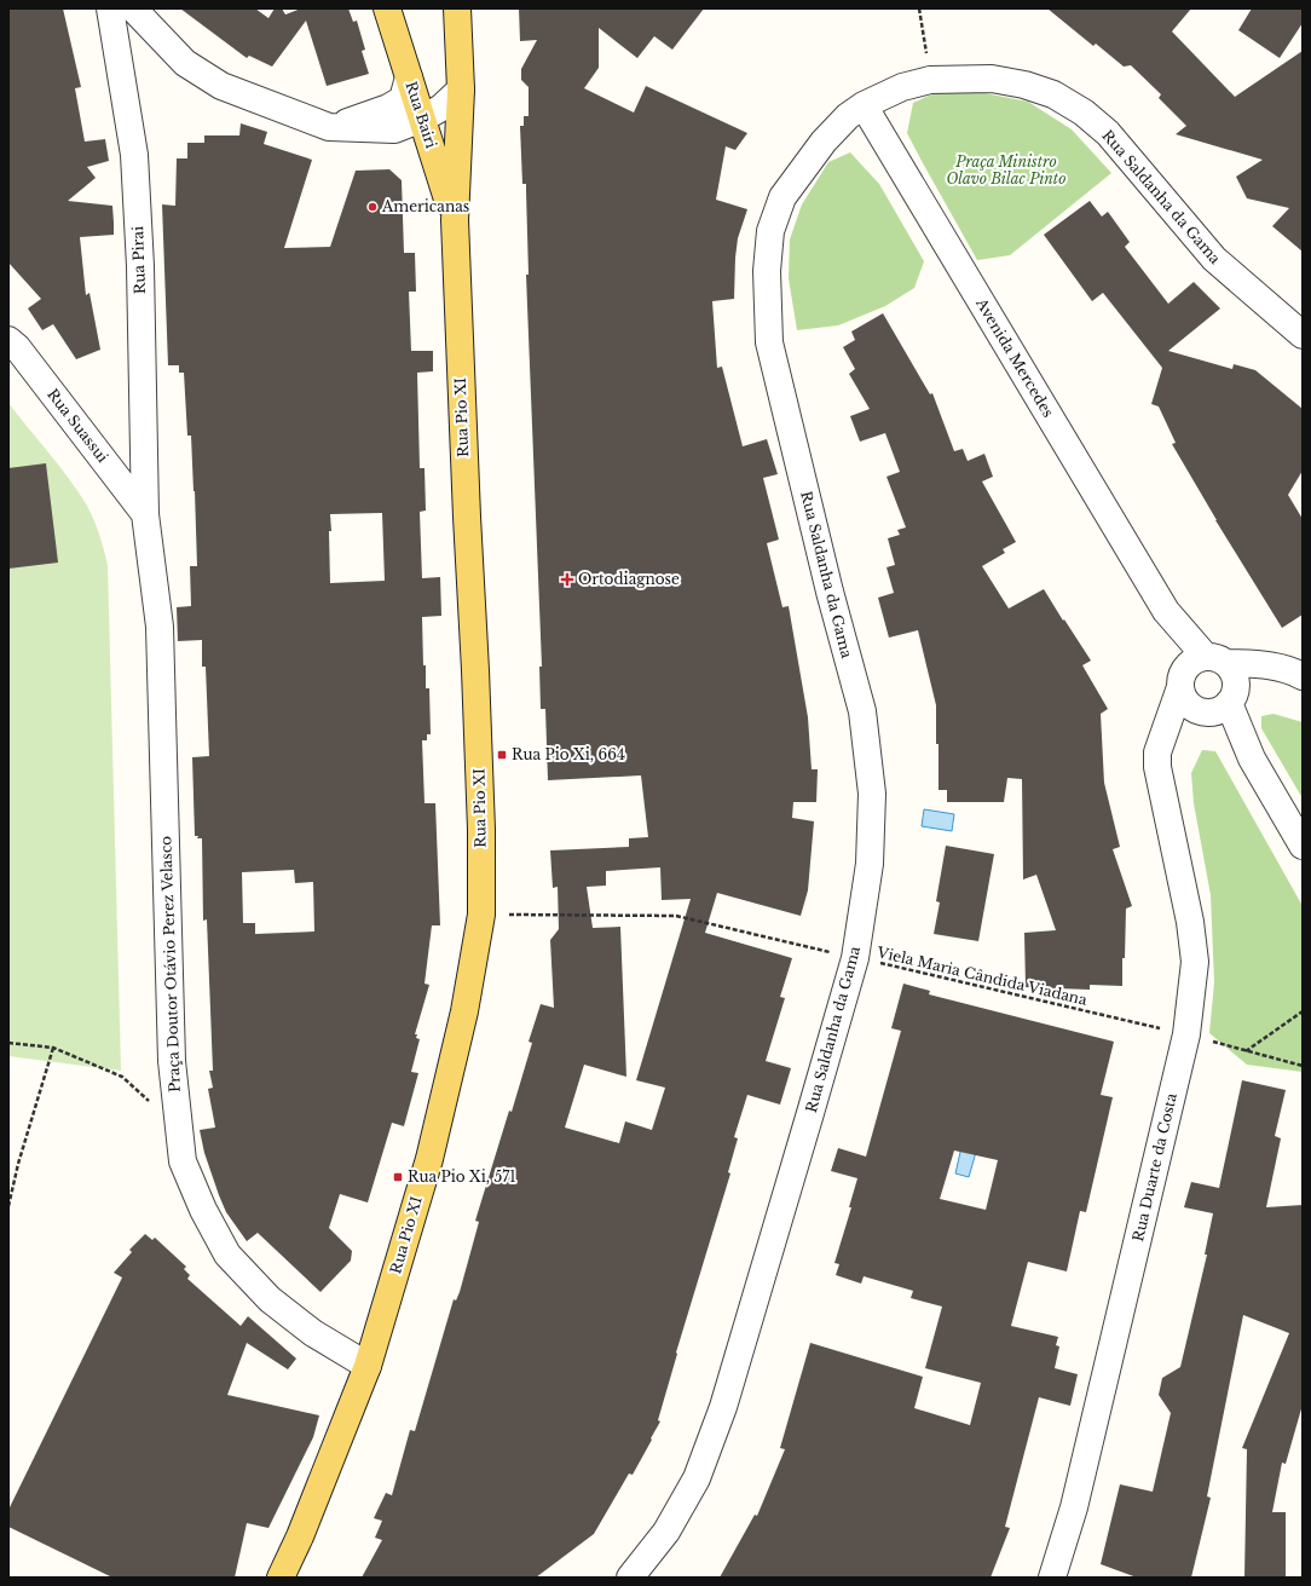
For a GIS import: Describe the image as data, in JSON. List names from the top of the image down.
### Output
{
  "streets": {
    "main road": ["Rua Bairi", "Rua Pio XI"],
    "street": [
      "Rua Saldanha da Gama",
      "Rua Pirai",
      "Avenida Mercedes",
      "Rua Suassui",
      "Praça Doutor Otávio Perez Velasco",
      "Rua Duarte da Costa"
    ],
    "path": ["Viela Maria Cândida Viadana"]
  },
  "crossings": [
    ["Rua Bairi", "Rua Pio XI"],
    ["Rua Saldanha da Gama", "Avenida Mercedes"],
    ["Rua Saldanha da Gama", "Viela Maria Cândida Viadana"],
    ["Rua Pirai", "Rua Suassui"],
    ["Rua Pirai", "Praça Doutor Otávio Perez Velasco"],
    ["Avenida Mercedes", "Rua Duarte da Costa"],
    ["Rua Pio XI", "Praça Doutor Otávio Perez Velasco"],
    ["Rua Pio XI", "Viela Maria Cândida Viadana"],
    ["Rua Suassui", "Praça Doutor Otávio Perez Velasco"]
  ],
  "parks": ["Praça Ministro Olavo Bilac Pinto"],
  "places": {
    "other": ["Americanas"],
    "health": ["Ortodiagnose"],
    "transit": ["Rua Pio Xi, 664", "Rua Pio Xi, 571"]
  }
}
